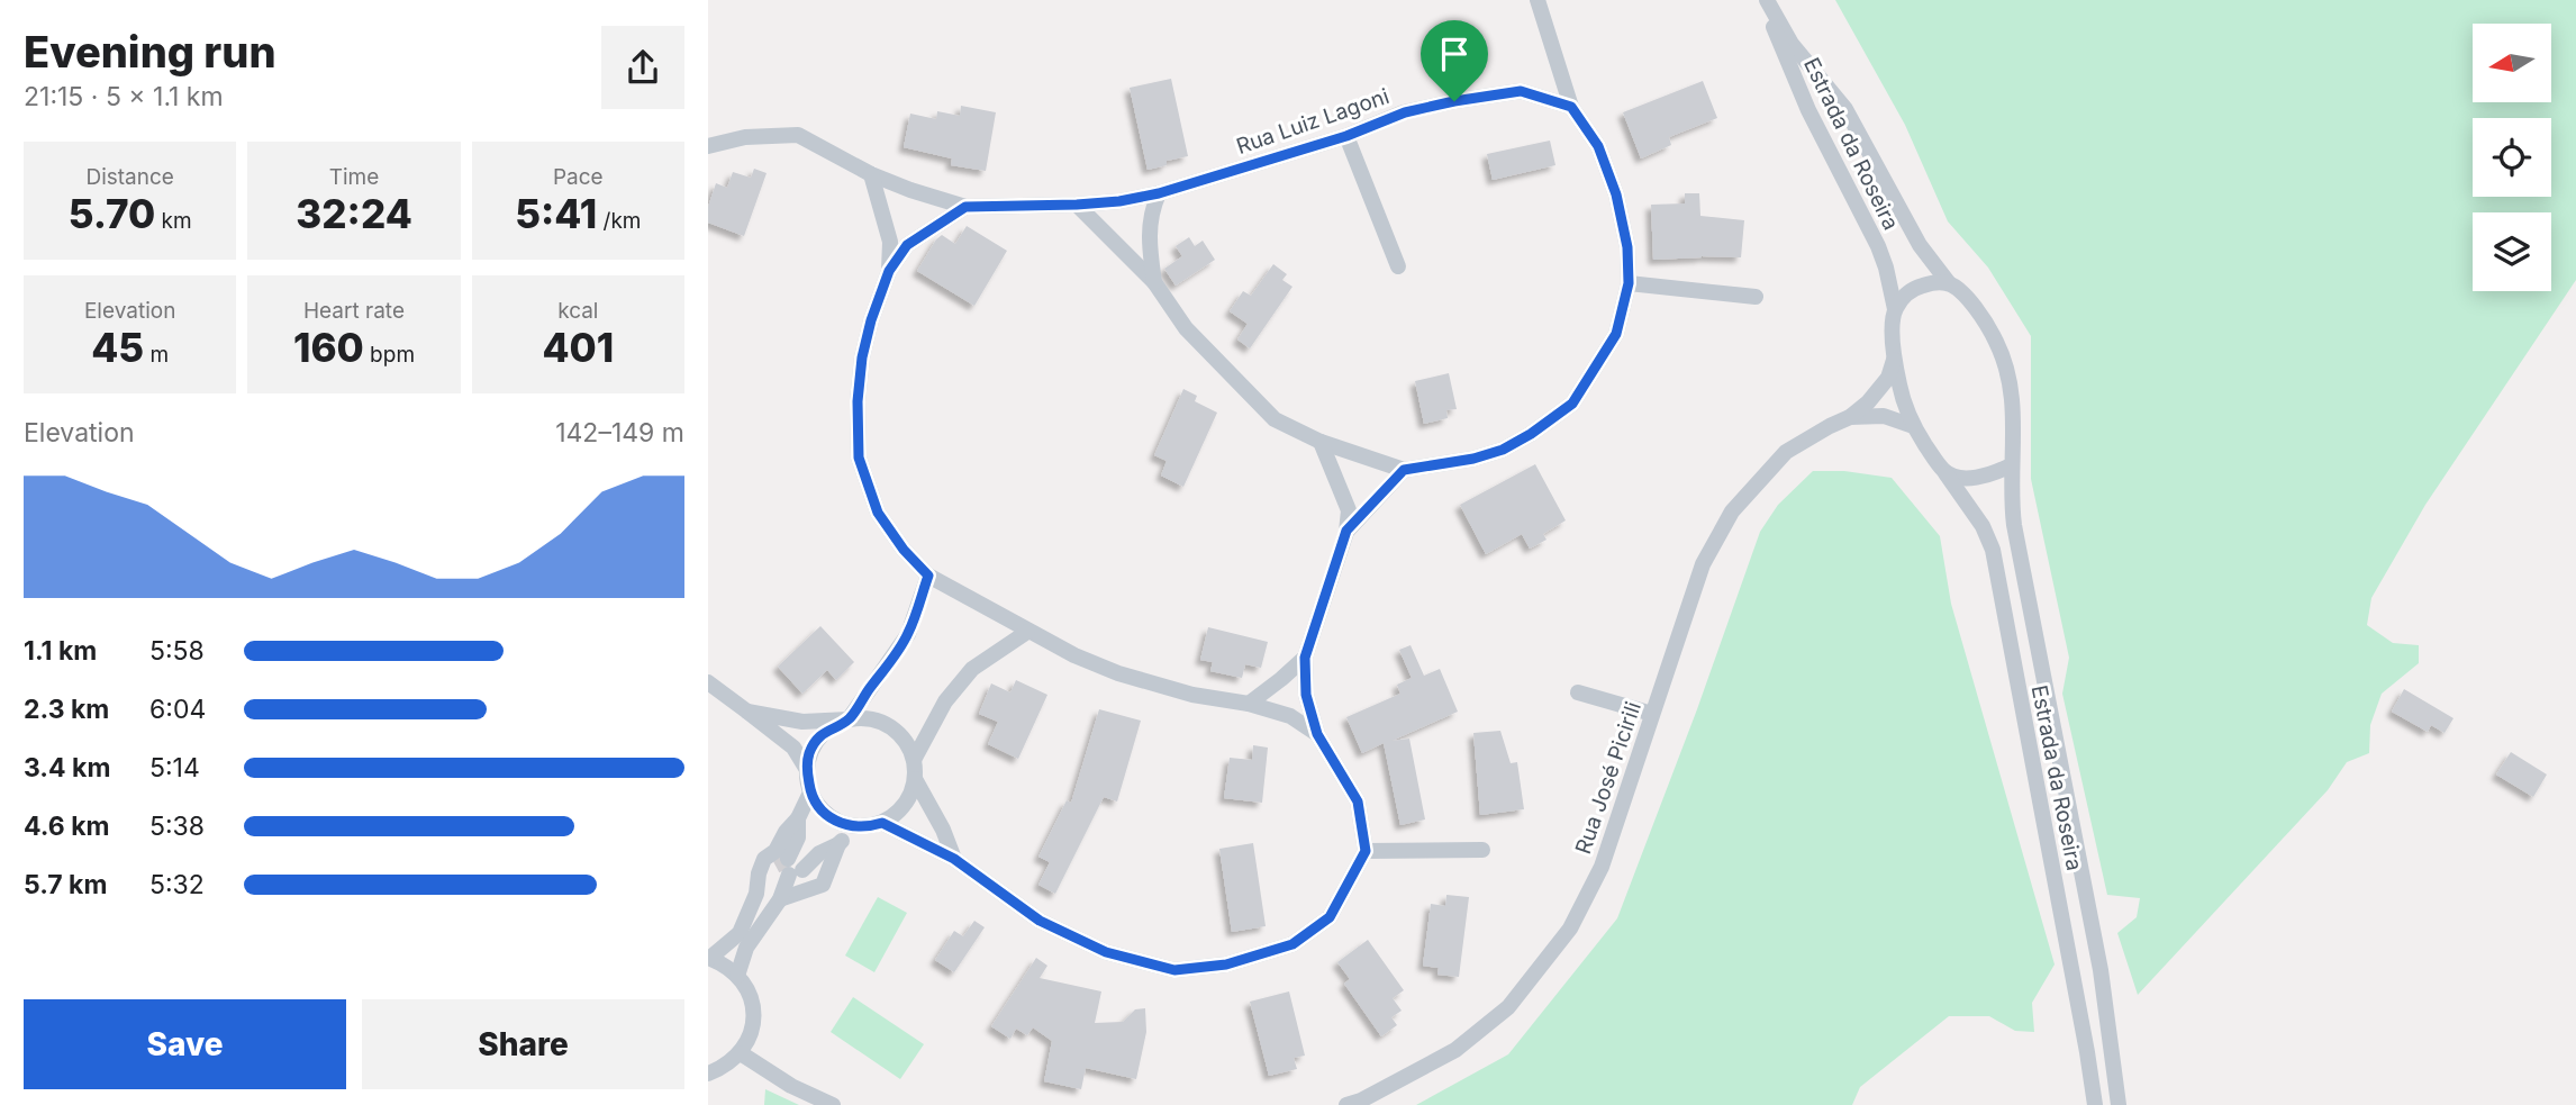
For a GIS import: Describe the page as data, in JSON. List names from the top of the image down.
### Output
{
  "streets": {
    "street": ["Rua Luiz Lagoni", "Estrada da Roseira", "Rua José Picirili"]
  },
  "north": "left",
  "page": {
    "heading": ["Evening run", "21:15 · 5 × 1.1 km"],
    "stats": [
      ["Distance", "5.70 km"],
      ["Time", "32:24"],
      ["Pace", "5:41 /km"],
      ["Elevation", "45 m"],
      ["Heart rate", "160 bpm"],
      ["kcal", "401"]
    ],
    "chart": ["Elevation", "142–149 m"],
    "list": [
      {
        "name": "1.1 km",
        "note": "5:58"
      },
      {
        "name": "2.3 km",
        "note": "6:04"
      },
      {
        "name": "3.4 km",
        "note": "5:14"
      },
      {
        "name": "4.6 km",
        "note": "5:38"
      },
      {
        "name": "5.7 km",
        "note": "5:32"
      }
    ],
    "buttons": ["Save", "Share"]
  }
}
